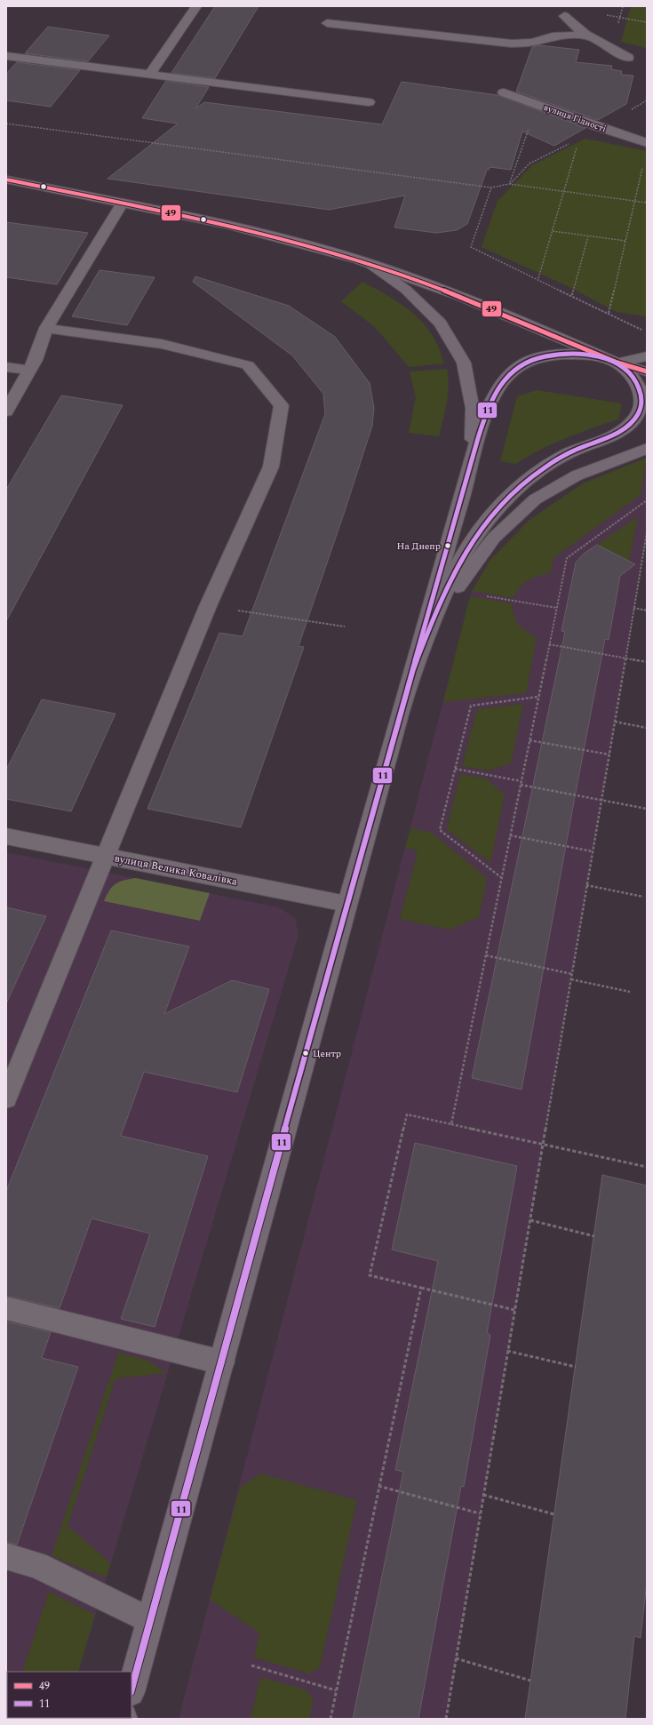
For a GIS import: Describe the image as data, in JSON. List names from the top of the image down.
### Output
{
  "streets": {
    "street": ["вулиця Гідності", "вулиця Велика Ковалівка"]
  },
  "places": ["На Днепр", "Центр"],
  "lines": ["transit line 49", "transit line 11"],
  "legend": ["49", "11"]
}
